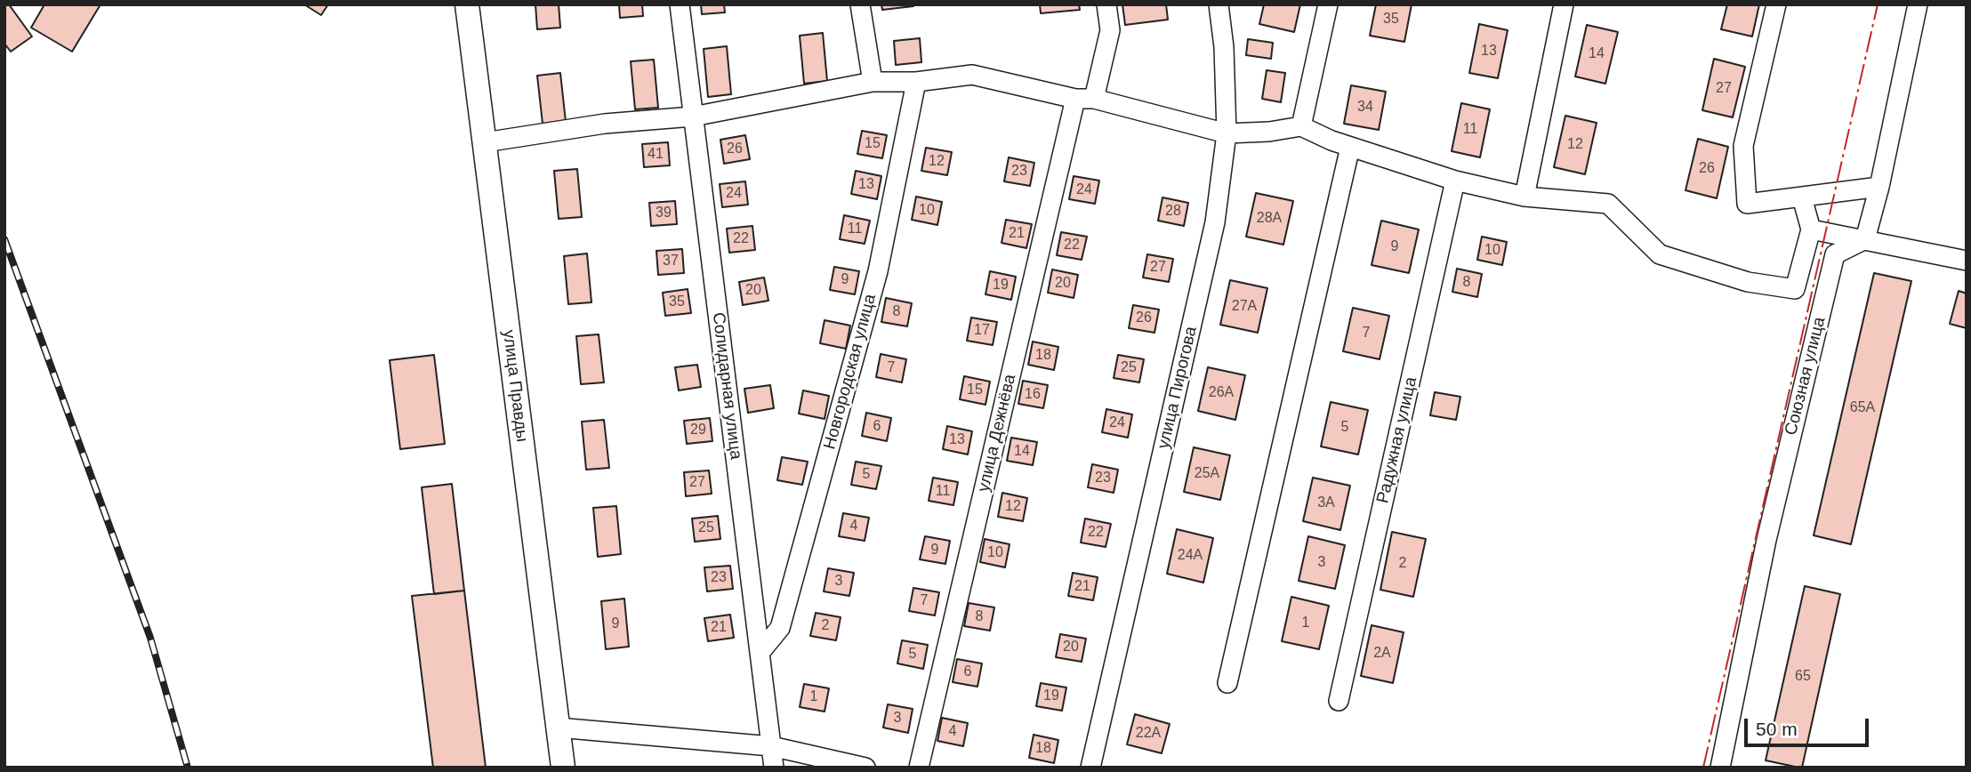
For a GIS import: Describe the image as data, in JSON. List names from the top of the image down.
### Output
{
  "streets": {
    "main road": ["улица Правды"],
    "street": [
      "Новгородская улица",
      "Союзная улица",
      "Солидарная улица",
      "улица Пирогова",
      "улица Дежнёва",
      "Радужная улица"
    ]
  },
  "crossings": [
    ["Новгородская улица", "Солидарная улица"]
  ],
  "house_numbers": [
    "35",
    "13",
    "14",
    "27",
    "34",
    "11",
    "15",
    "12",
    "26",
    "41",
    "12",
    "26",
    "23",
    "13",
    "24",
    "24",
    "10",
    "28",
    "39",
    "28А",
    "11",
    "21",
    "22",
    "22",
    "9",
    "10",
    "37",
    "27",
    "9",
    "8",
    "20",
    "19",
    "20",
    "35",
    "27А",
    "8",
    "26",
    "17",
    "7",
    "18",
    "7",
    "25",
    "15",
    "26А",
    "16",
    "65А",
    "24",
    "6",
    "5",
    "29",
    "13",
    "14",
    "25А",
    "5",
    "23",
    "27",
    "11",
    "3А",
    "12",
    "4",
    "25",
    "22",
    "9",
    "10",
    "24А",
    "3",
    "2",
    "23",
    "3",
    "21",
    "7",
    "8",
    "1",
    "9",
    "2",
    "21",
    "20",
    "2А",
    "5",
    "6",
    "65",
    "19",
    "1",
    "3",
    "4",
    "22А",
    "18"
  ],
  "scale_bar": "50 m"
}
